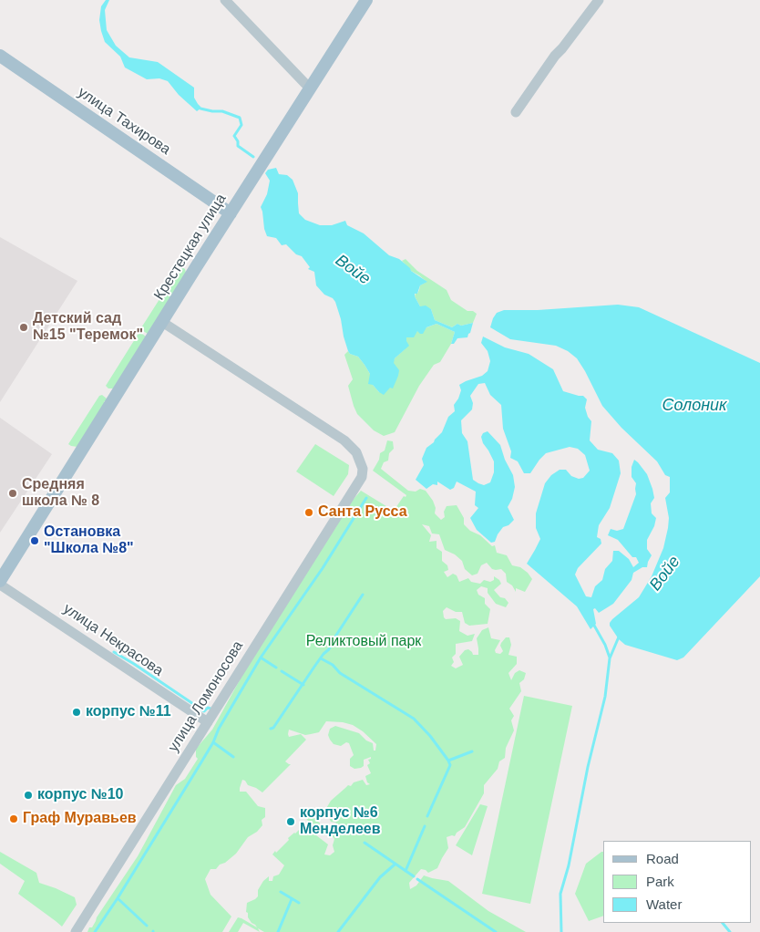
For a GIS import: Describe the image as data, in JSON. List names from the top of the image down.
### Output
{
  "streets": {
    "main road": ["улица Тахирова", "Крестецкая улица"],
    "street": ["улица Некрасова", "улица Ломоносова"]
  },
  "crossings": [
    ["улица Тахирова", "Крестецкая улица"],
    ["Крестецкая улица", "улица Ломоносова"],
    ["улица Некрасова", "улица Ломоносова"]
  ],
  "water": ["Войе", "Солоник"],
  "parks": ["Реликтовый парк"],
  "places": [
    "Детский сад №15 \"Теремок\"",
    "Средняя школа № 8",
    "Санта Русса",
    "Остановка \"Школа №8\"",
    "корпус №11",
    "корпус №10",
    "Граф Муравьев",
    "корпус №6 Менделеев"
  ],
  "legend": ["Road", "Park", "Water"]
}
